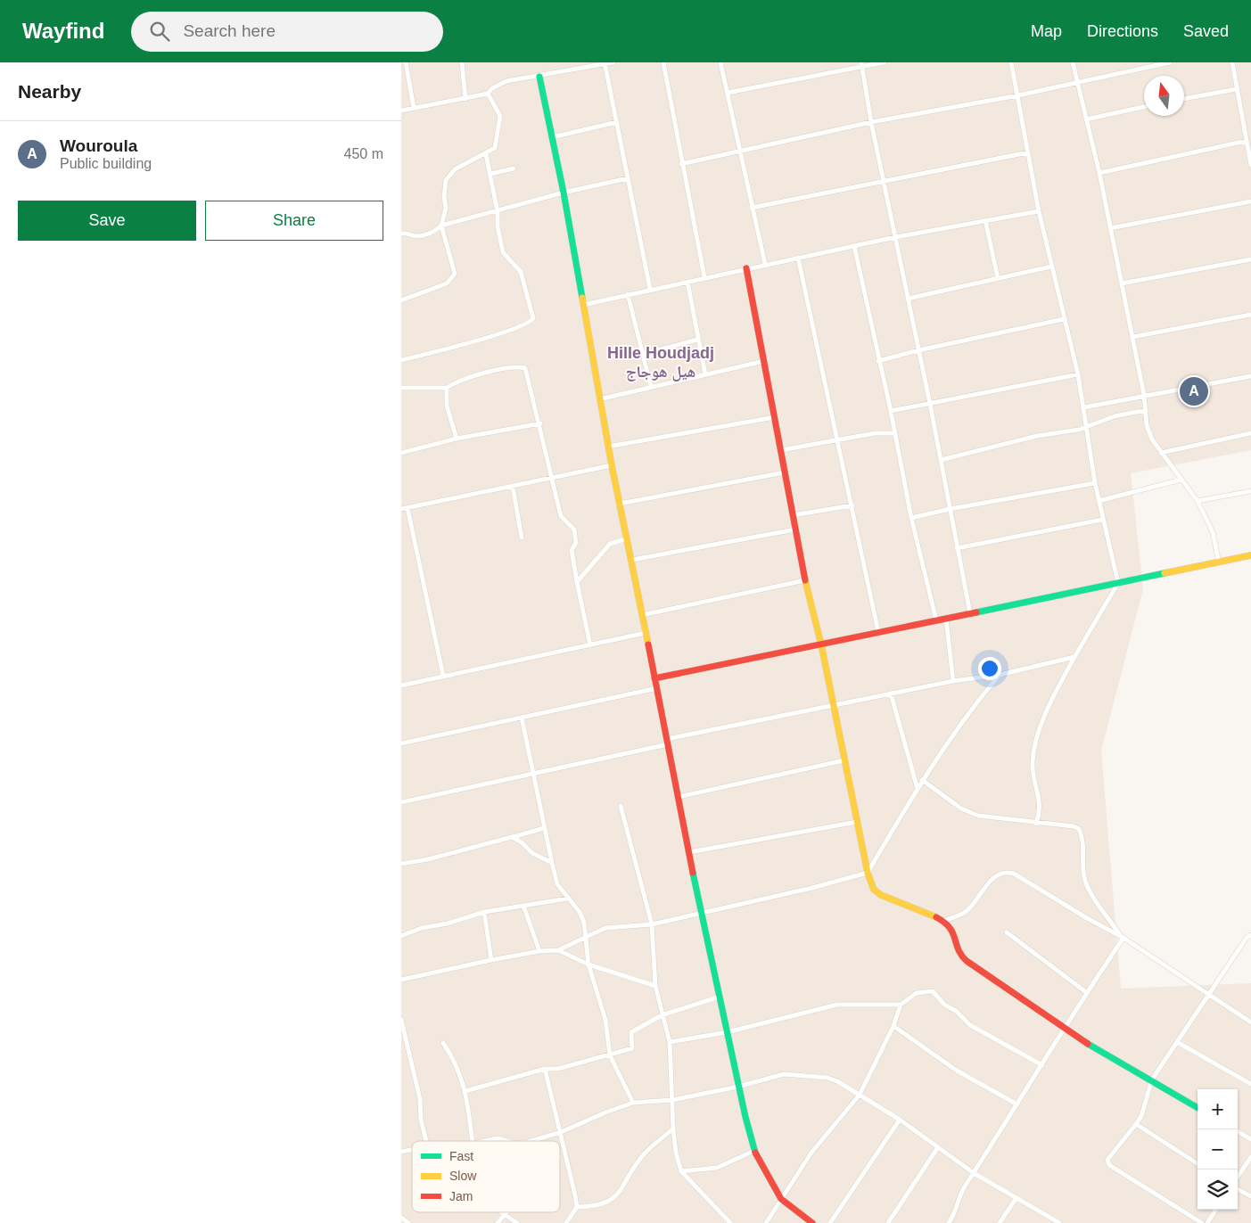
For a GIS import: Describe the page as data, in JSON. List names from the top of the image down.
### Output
{
  "districts": ["Hille Houdjadj هيل هوجاج"],
  "legend": ["Fast", "Slow", "Jam"],
  "north": "top",
  "page": {
    "header": "Wayfind",
    "search": "Search here",
    "nav": ["Map", "Directions", "Saved"],
    "heading": "Nearby",
    "list": [
      {
        "mark": "A",
        "name": "Wouroula",
        "note": "Public building",
        "value": "450 m"
      }
    ],
    "buttons": ["Save", "Share"],
    "pins": "A",
    "map_buttons": ["+", "−"]
  }
}
